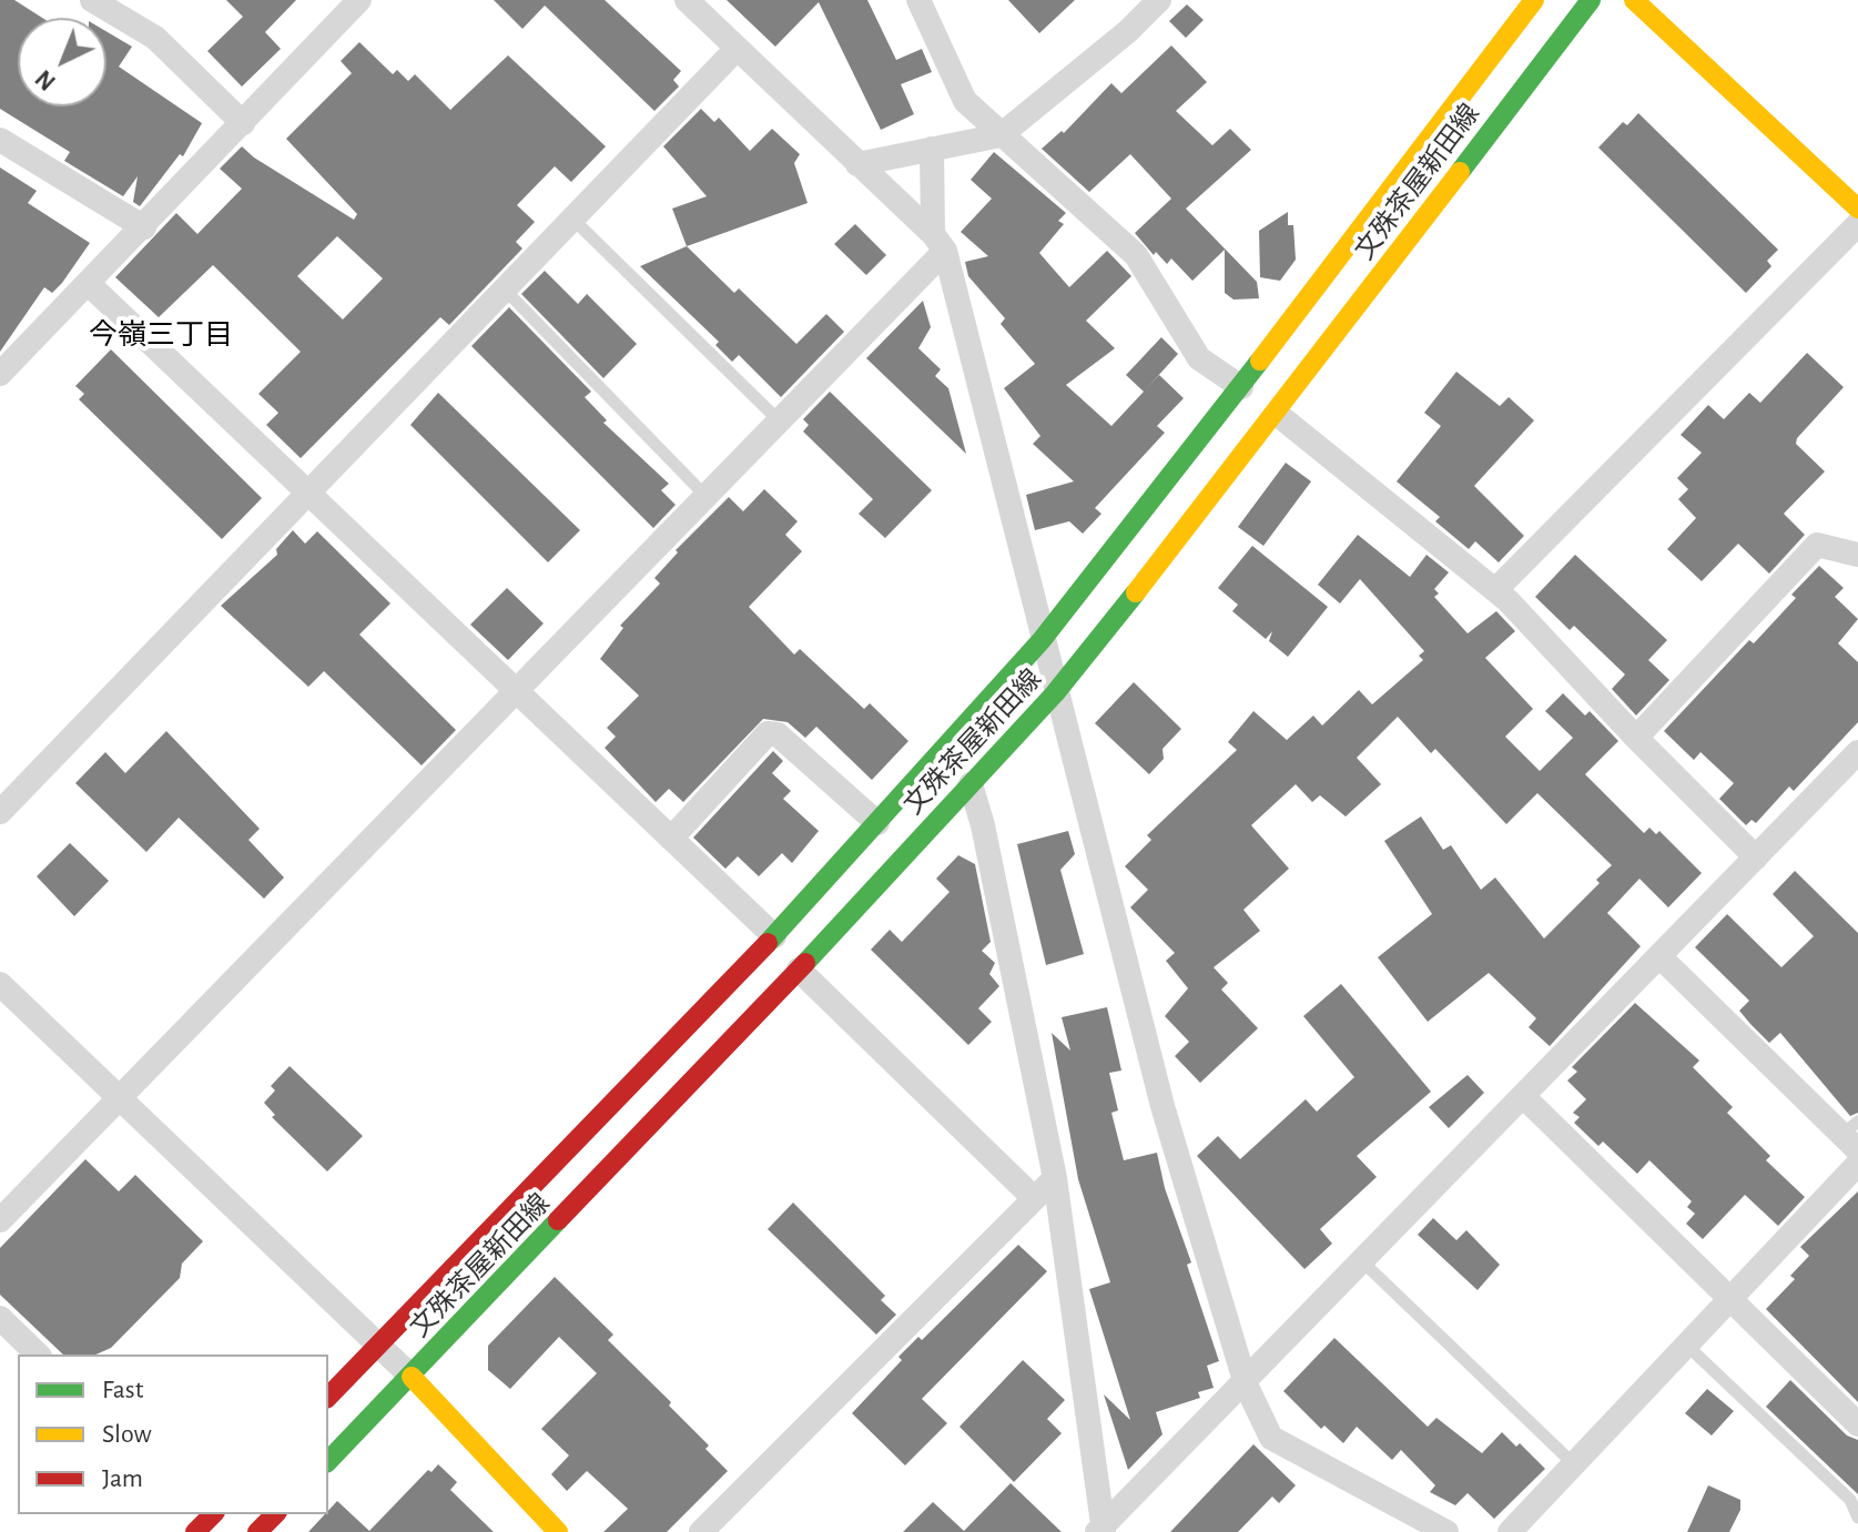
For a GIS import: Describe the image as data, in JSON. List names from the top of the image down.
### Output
{
  "streets": {
    "main road": ["文殊茶屋新田線"]
  },
  "districts": ["今嶺三丁目"],
  "legend": ["Fast", "Slow", "Jam"],
  "north": "bottom left"
}
